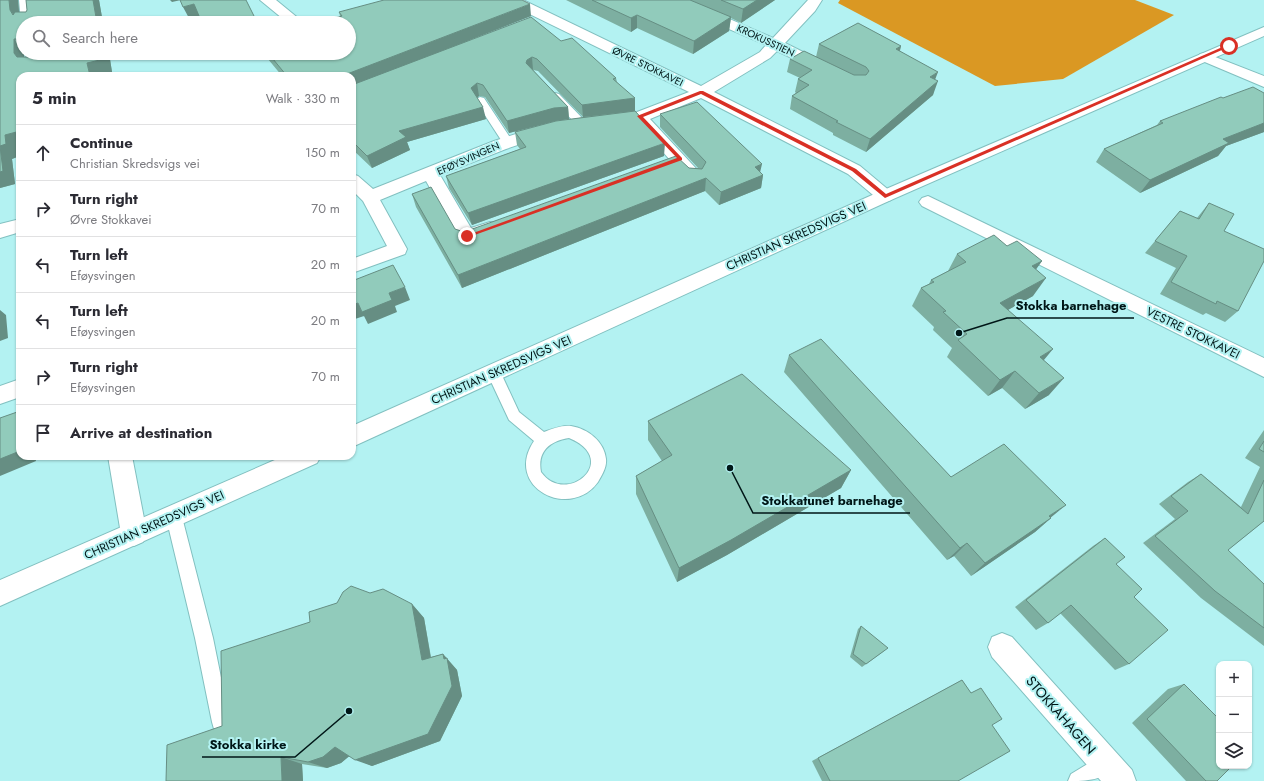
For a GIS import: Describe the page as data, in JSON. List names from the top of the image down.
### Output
{
  "streets": {
    "street": [
      "KROKUSSTIEN",
      "ØVRE STOKKAVEI",
      "EFØYSVINGEN",
      "CHRISTIAN SKREDSVIGS VEI",
      "VESTRE STOKKAVEI",
      "STOKKAHAGEN"
    ]
  },
  "crossings": [
    ["KROKUSSTIEN", "EFØYSVINGEN"],
    ["ØVRE STOKKAVEI", "EFØYSVINGEN"],
    ["ØVRE STOKKAVEI", "CHRISTIAN SKREDSVIGS VEI"]
  ],
  "places": ["Stokka barnehage", "Stokkatunet barnehage", "Stokka kirke"],
  "page": {
    "search": "Search here",
    "heading": ["5 min", "Walk · 330 m"],
    "list": [
      ["Continue", "Christian Skredsvigs vei", "150 m"],
      ["Turn right", "Øvre Stokkavei", "70 m"],
      ["Turn left", "Eføysvingen", "20 m"],
      ["Turn left", "Eføysvingen", "20 m"],
      ["Turn right", "Eføysvingen", "70 m"],
      "Arrive at destination"
    ],
    "map_buttons": ["+", "−"]
  }
}
